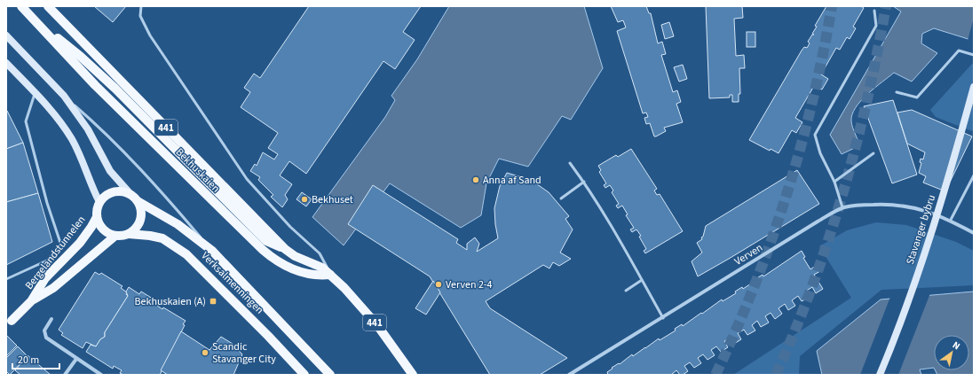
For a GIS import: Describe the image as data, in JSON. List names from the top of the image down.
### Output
{
  "streets": {
    "main road": [
      "441",
      "Bekhuskaien",
      "Stavanger bybru",
      "Bergelandstunnelen",
      "Verksalmenningen"
    ],
    "street": ["Verven"]
  },
  "crossings": [
    ["Bergelandstunnelen", "Verksalmenningen"]
  ],
  "places": {
    "other": [
      "Anna af Sand",
      "Bekhuset",
      "Verven 2-4",
      "Scandic Stavanger City"
    ],
    "transit": ["Bekhuskaien (A)"]
  },
  "scale_bar": "20 m",
  "north": "top right"
}
